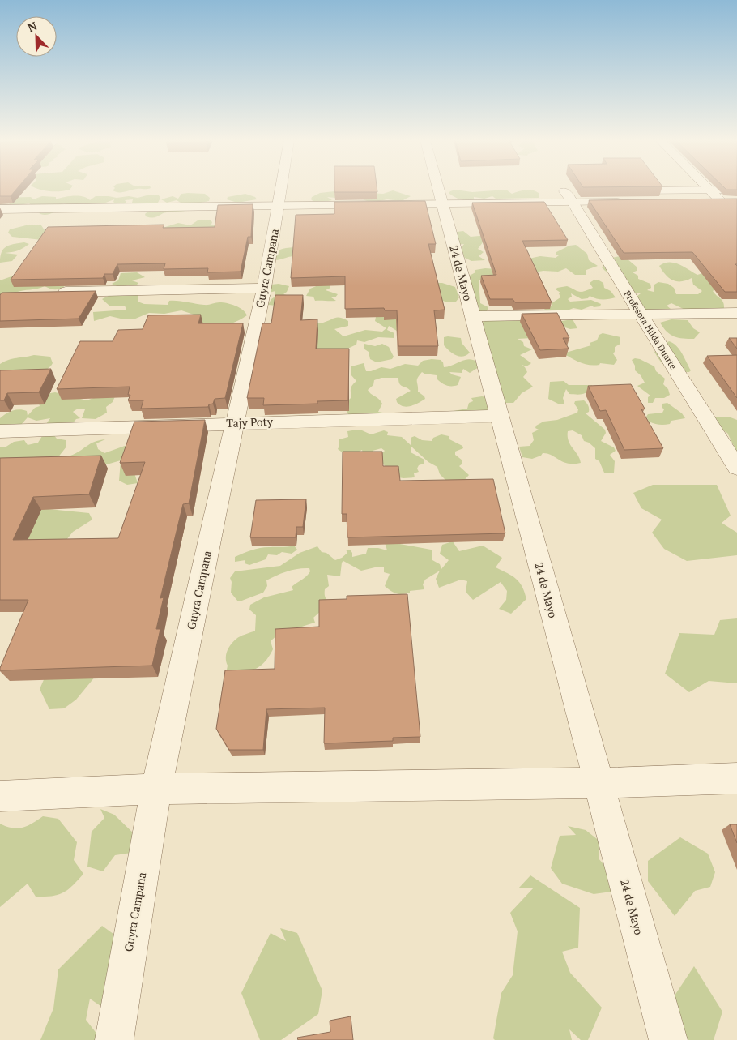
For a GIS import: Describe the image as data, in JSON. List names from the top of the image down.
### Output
{
  "streets": {
    "street": [
      "Guyra Campana",
      "24 de Mayo",
      "Profesora Hilda Duarte",
      "Tajy Poty"
    ]
  },
  "crossings": [
    ["Guyra Campana", "Tajy Poty"],
    ["24 de Mayo", "Tajy Poty"]
  ],
  "north": "top left"
}
